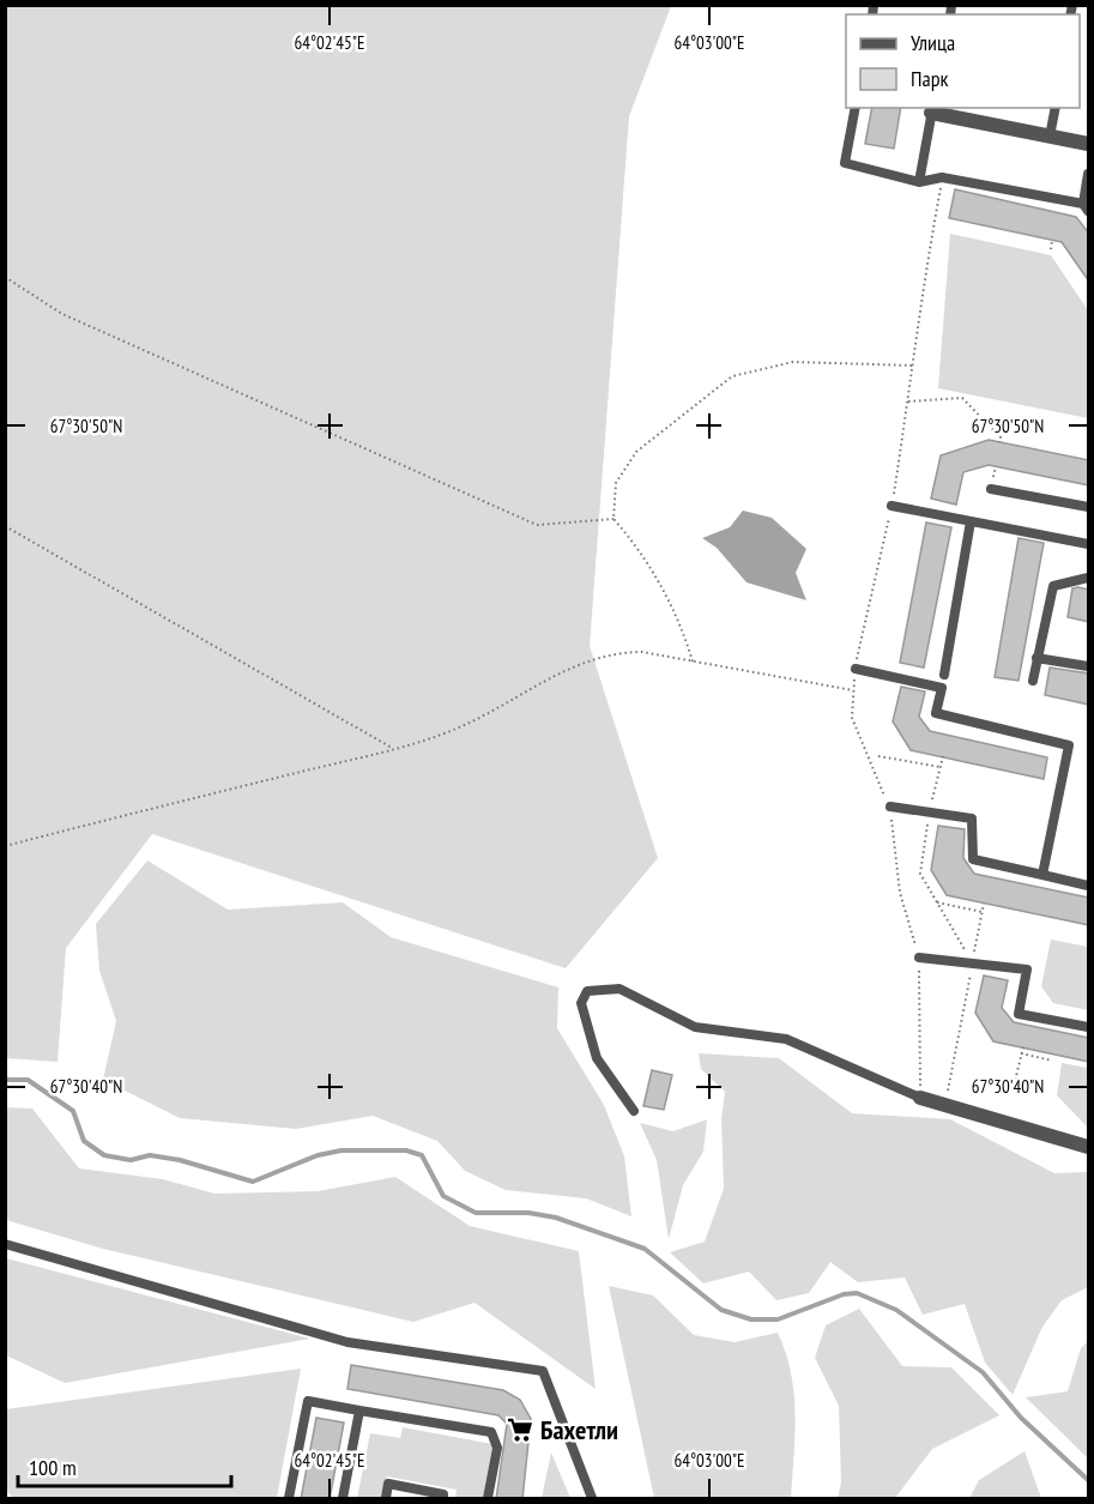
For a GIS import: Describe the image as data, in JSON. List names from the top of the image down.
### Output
{
  "places": {
    "supermarket": ["Бахетли"]
  },
  "legend": ["Улица", "Парк"],
  "scale_bar": "100 m",
  "coordinates": [
    "64°02'45\"E",
    "64°03'00\"E",
    "67°30'50\"N",
    "67°30'40\"N"
  ]
}
